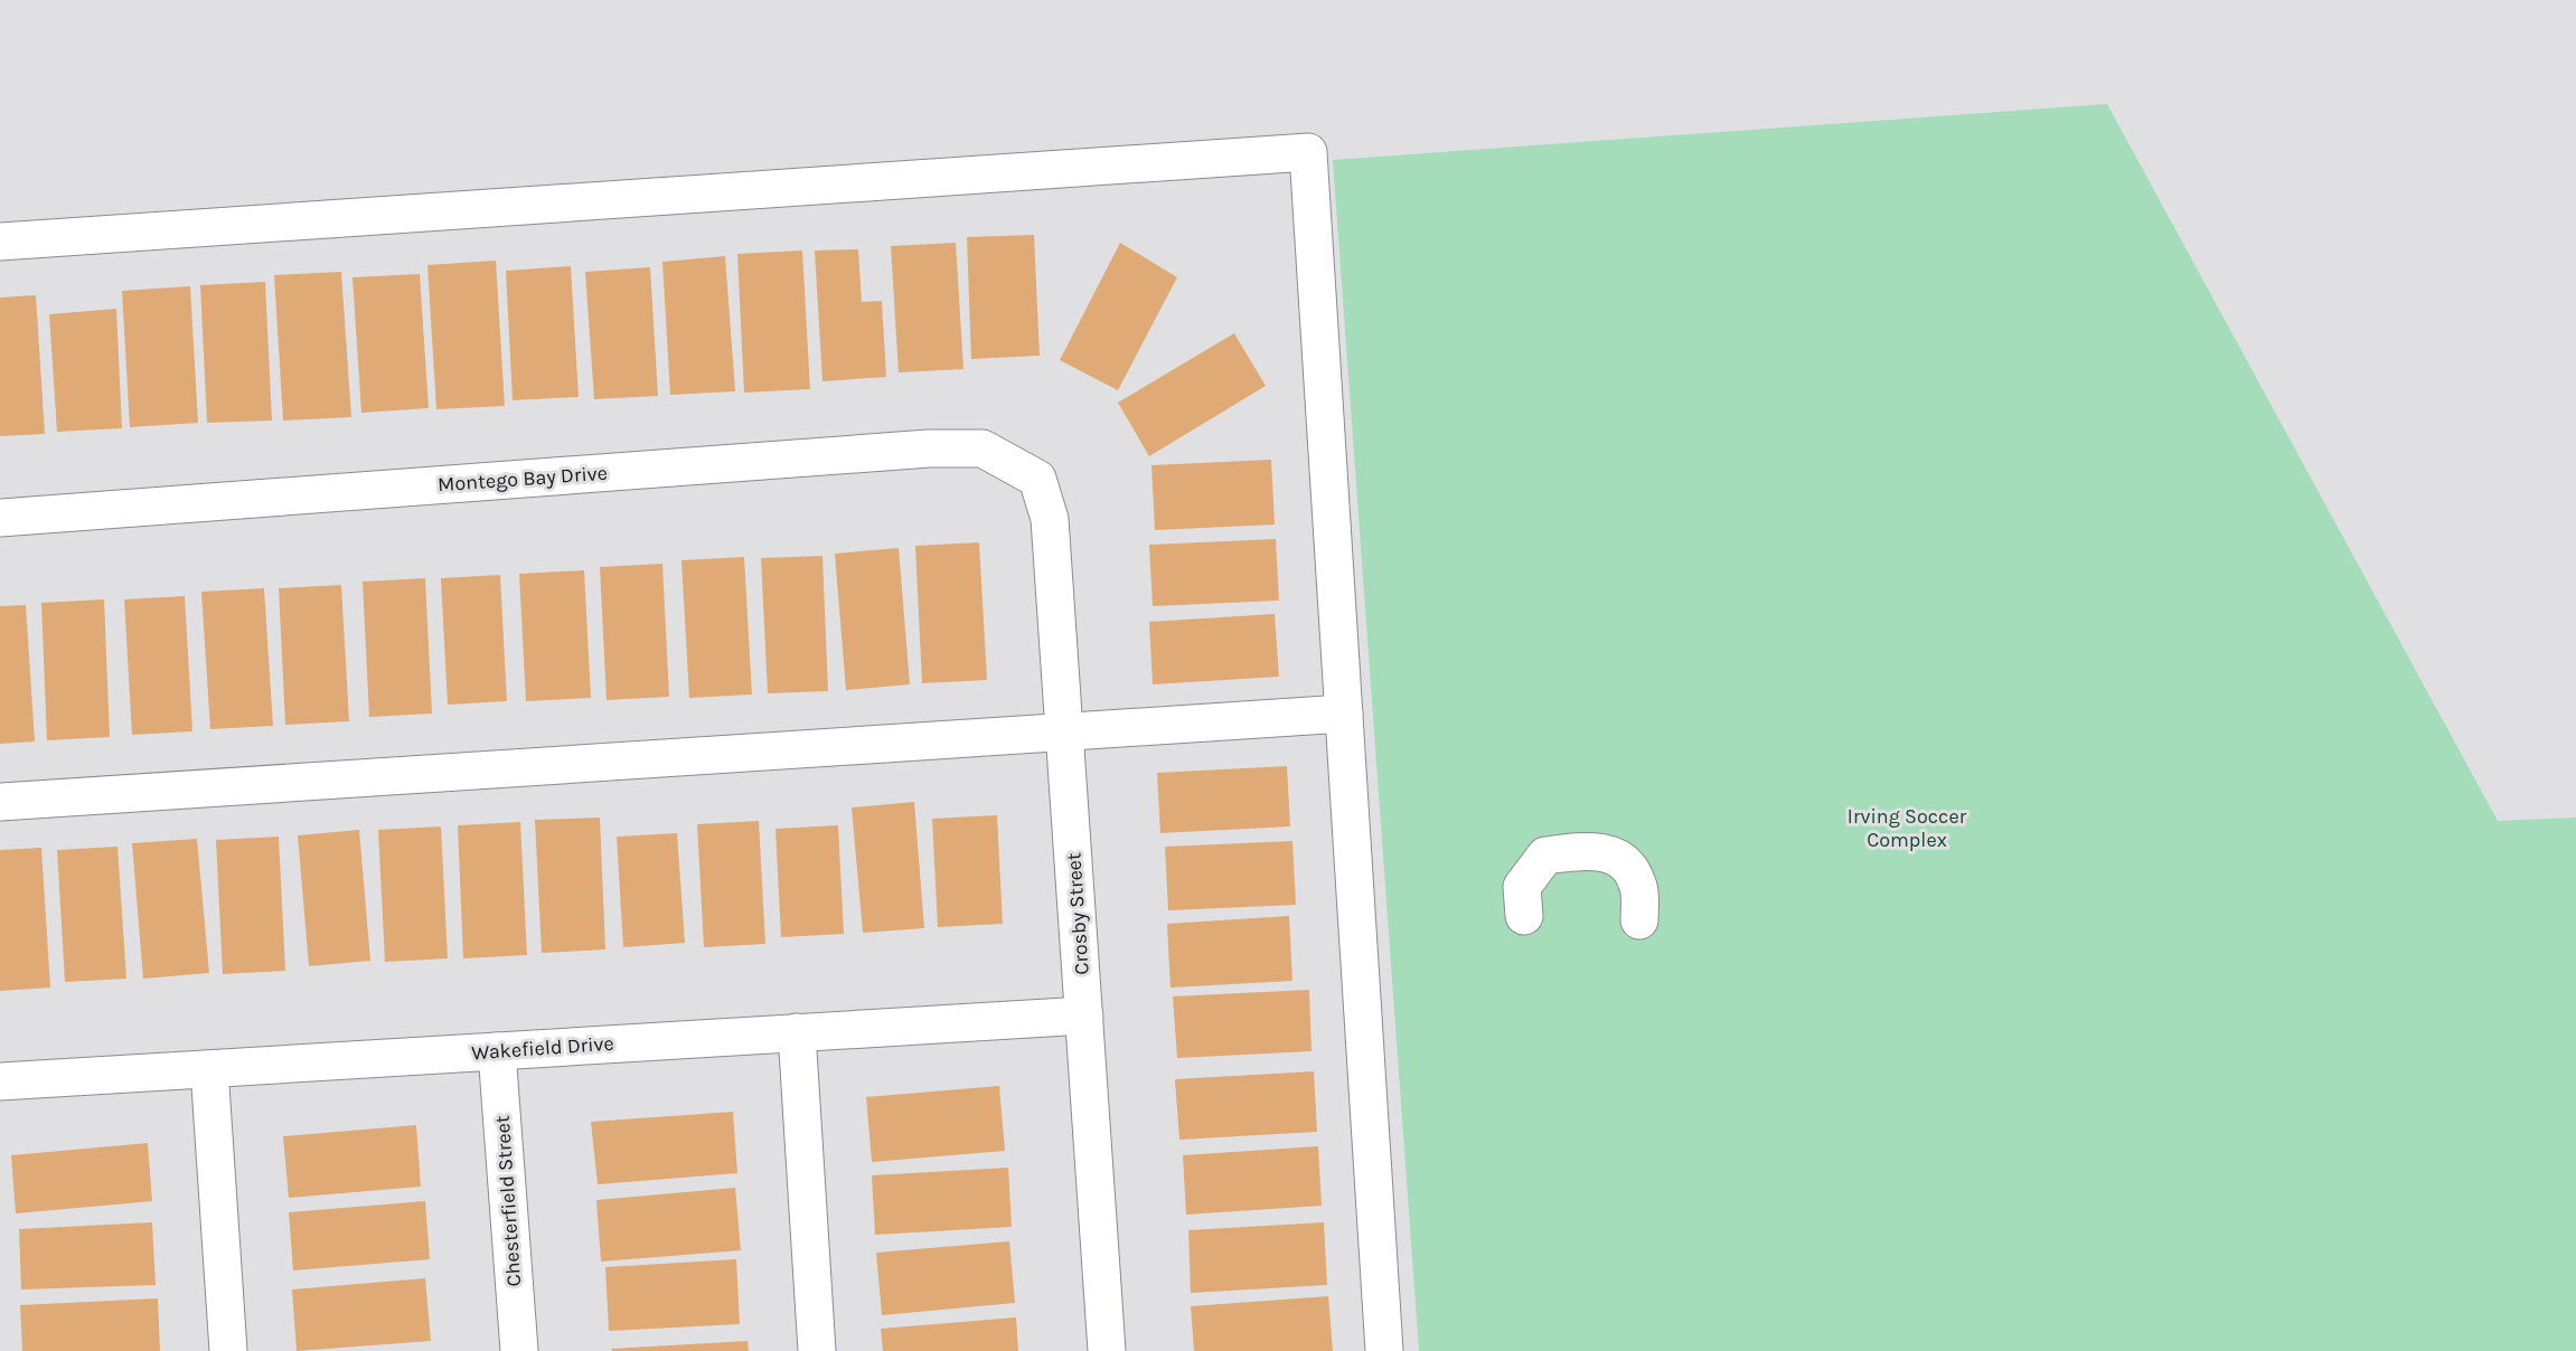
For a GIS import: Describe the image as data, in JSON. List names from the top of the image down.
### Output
{
  "streets": {
    "street": [
      "Montego Bay Drive",
      "Crosby Street",
      "Wakefield Drive",
      "Chesterfield Street"
    ]
  },
  "crossings": [
    ["Montego Bay Drive", "Crosby Street"],
    ["Crosby Street", "Wakefield Drive"],
    ["Wakefield Drive", "Chesterfield Street"]
  ],
  "parks": ["Irving Soccer Complex"]
}
